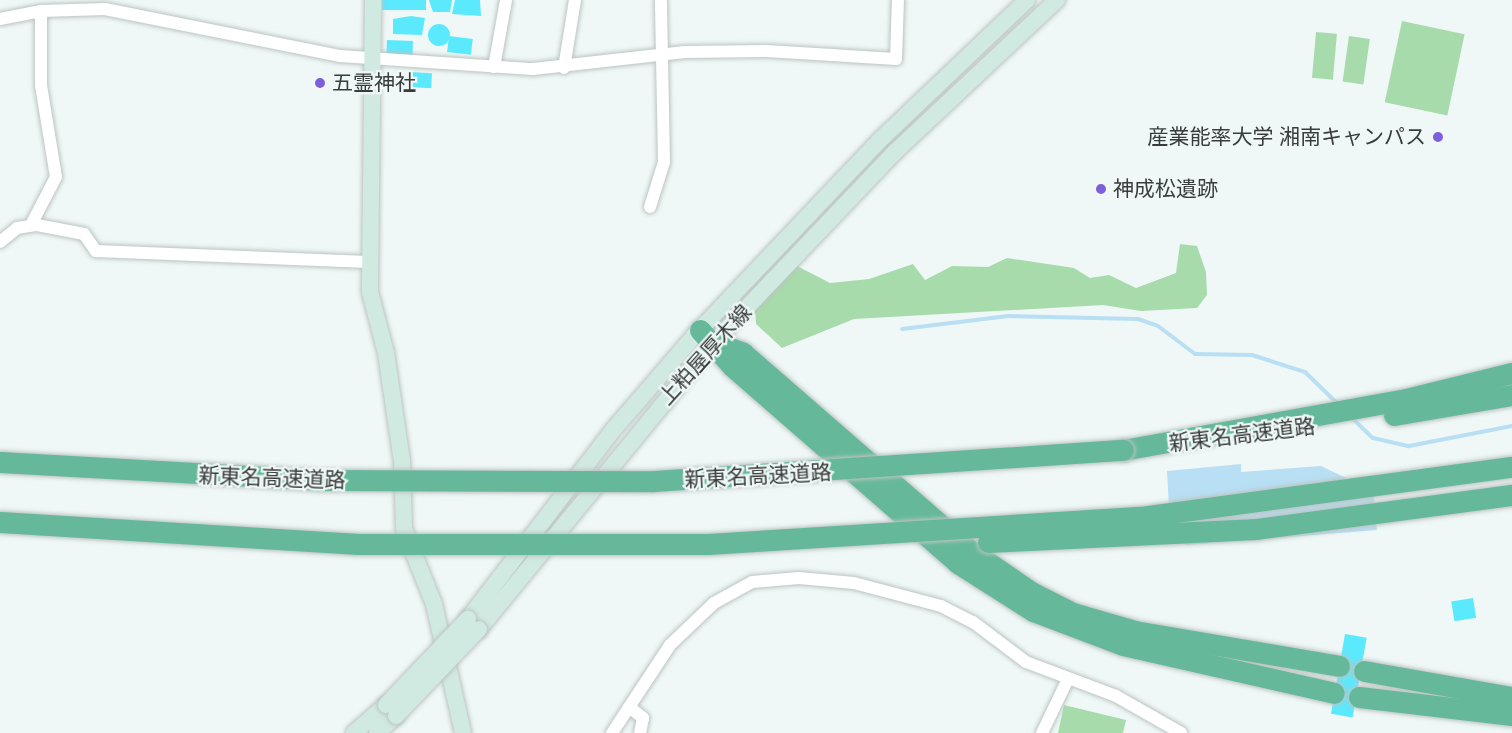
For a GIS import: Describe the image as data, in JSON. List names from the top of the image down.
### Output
{
  "streets": {
    "highway": ["新東名高速道路"],
    "main road": ["上粕屋厚木線"]
  },
  "places": ["五霊神社", "産業能率大学 湘南キャンパス", "神成松遺跡"]
}
